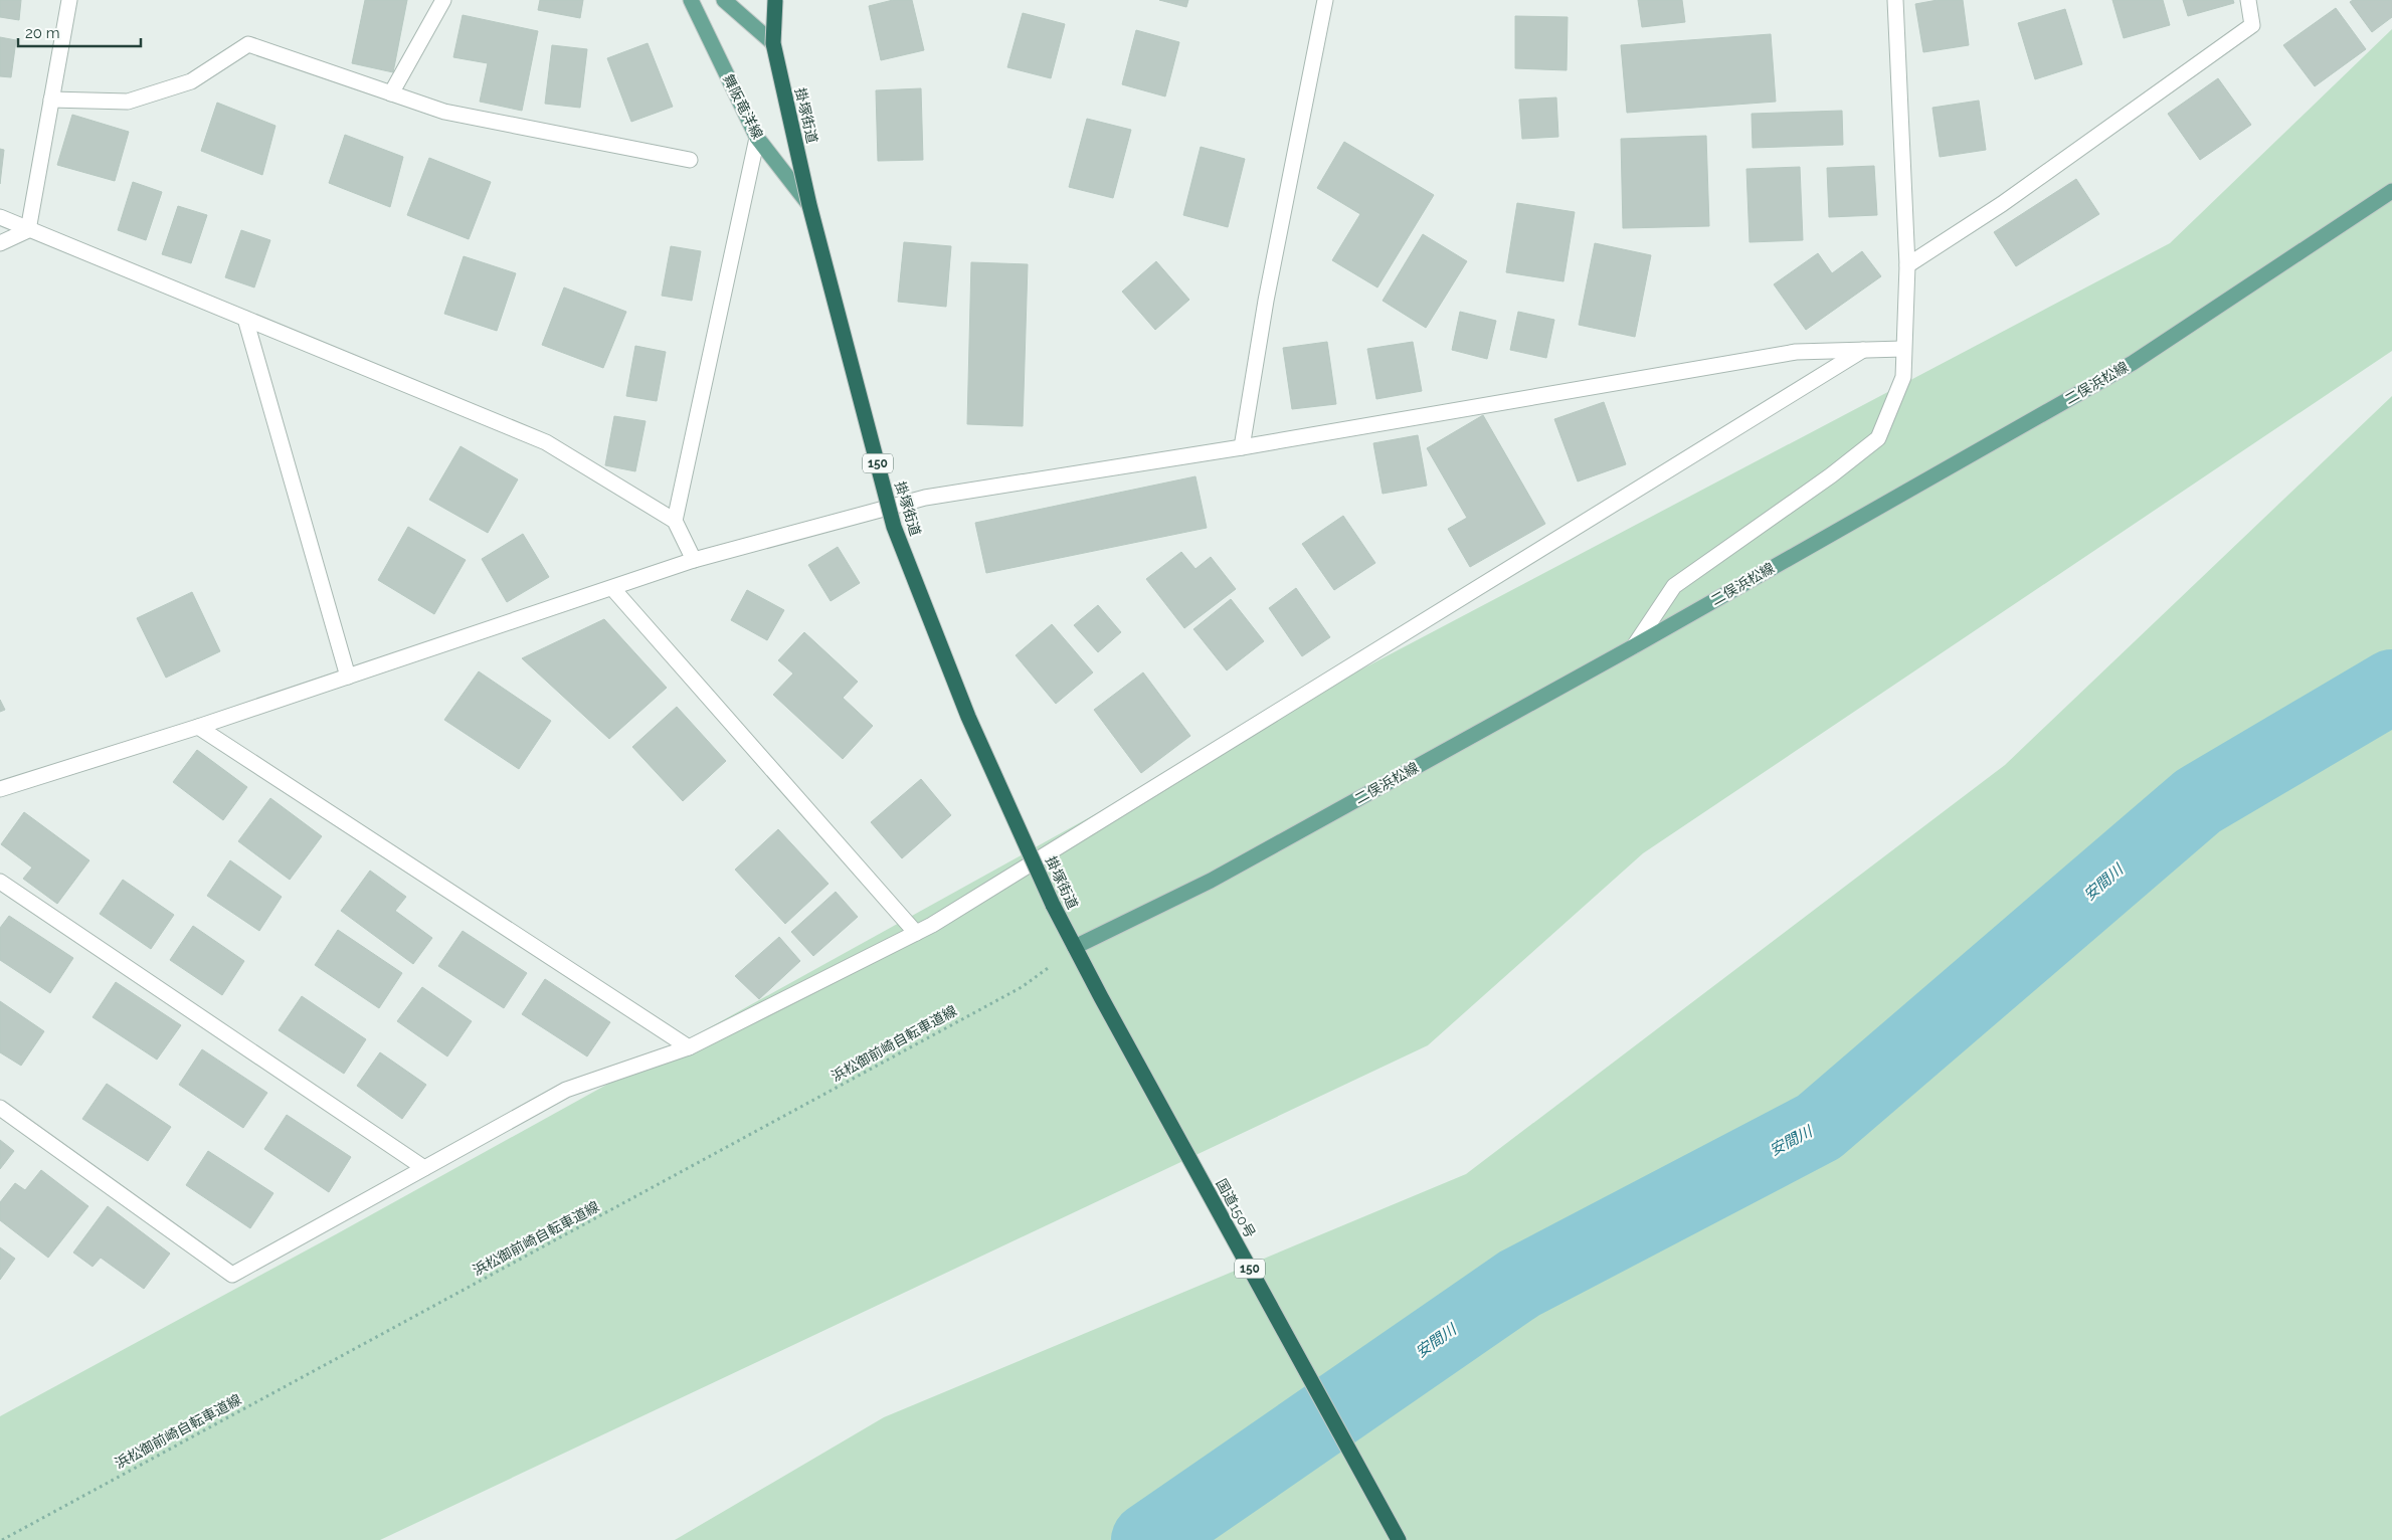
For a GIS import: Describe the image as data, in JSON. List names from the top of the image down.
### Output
{
  "streets": {
    "highway": ["掛塚街道", "150", "国道150号"],
    "main road": ["舞阪竜洋線", "二俣浜松線"],
    "path": ["浜松御前崎自転車道線"]
  },
  "crossings": [
    ["舞阪竜洋線", "掛塚街道"],
    ["掛塚街道", "二俣浜松線"],
    ["掛塚街道", "浜松御前崎自転車道線"],
    ["掛塚街道", "国道150号"],
    ["二俣浜松線", "浜松御前崎自転車道線"]
  ],
  "water": ["安間川"],
  "scale_bar": "20 m"
}
